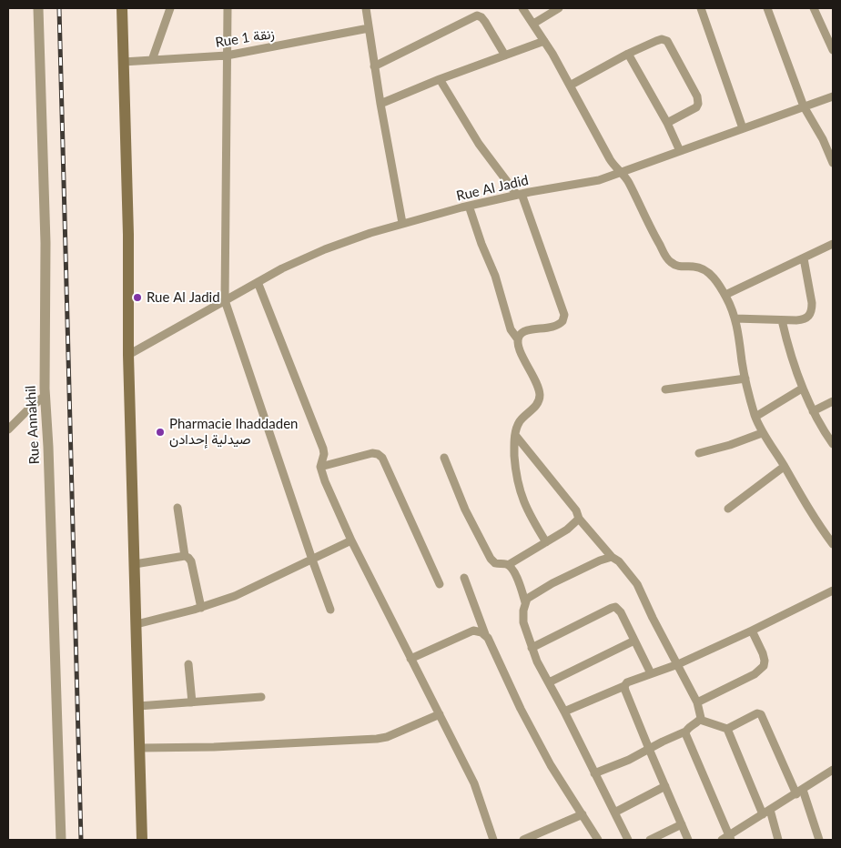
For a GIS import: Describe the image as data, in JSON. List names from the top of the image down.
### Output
{
  "streets": {
    "street": ["Rue 1 زنقة", "Rue Al Jadid", "Rue Annakhil"]
  },
  "places": ["Rue Al Jadid", "Pharmacie Ihaddaden صيدلية إحدادن"]
}
